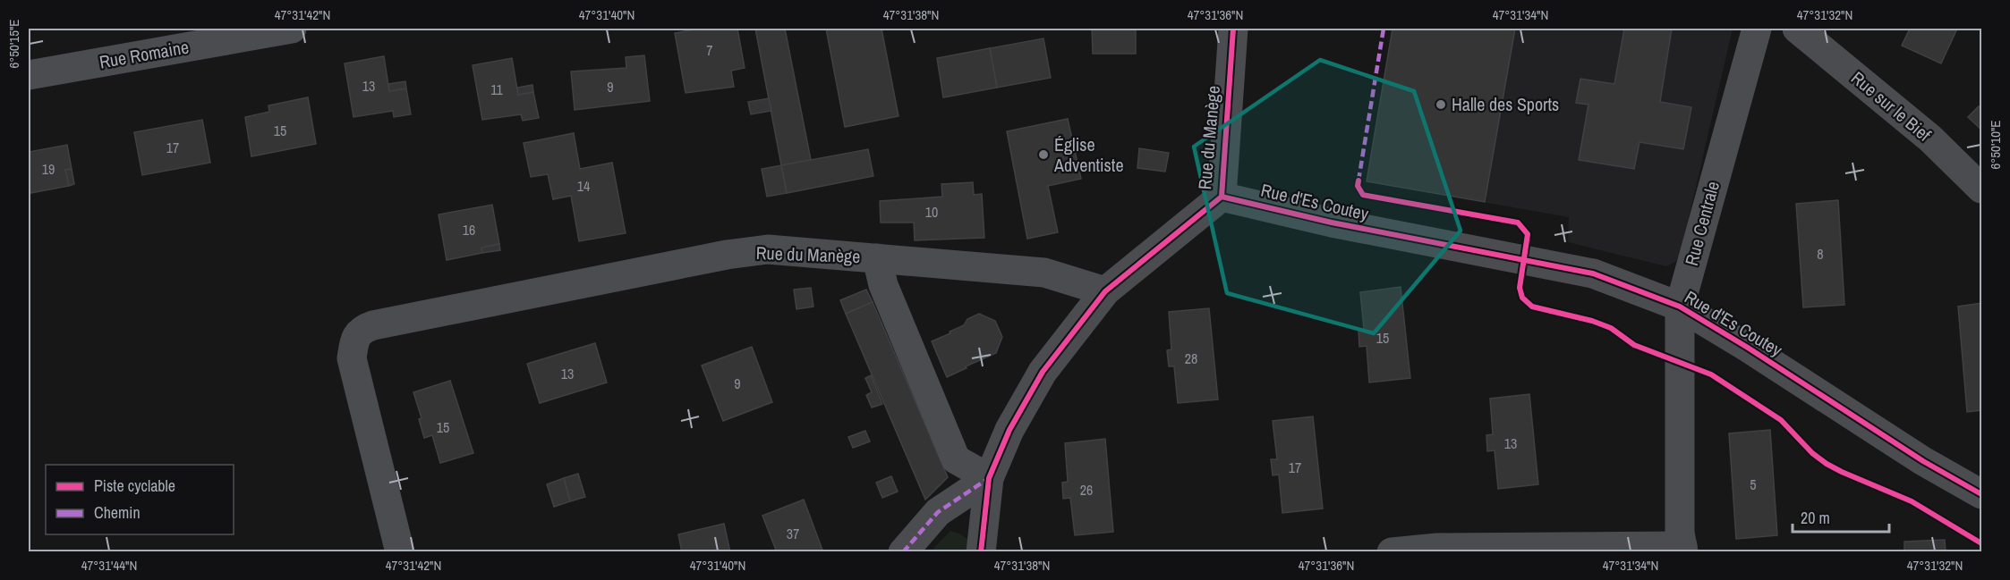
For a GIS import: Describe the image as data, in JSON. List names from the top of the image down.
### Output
{
  "streets": {
    "street": [
      "Rue Romaine",
      "Rue sur le Bief",
      "Rue du Manège",
      "Rue d'Es Coutey",
      "Rue Centrale"
    ]
  },
  "crossings": [
    ["Rue du Manège", "Rue d'Es Coutey"],
    ["Rue d'Es Coutey", "Rue Centrale"]
  ],
  "places": ["Halle des Sports", "Église Adventiste"],
  "house_numbers": [
    "7",
    "13",
    "9",
    "11",
    "15",
    "17",
    "19",
    "14",
    "10",
    "16",
    "8",
    "15",
    "28",
    "13",
    "9",
    "15",
    "13",
    "17",
    "5",
    "26",
    "37"
  ],
  "legend": ["Piste cyclable", "Chemin"],
  "scale_bar": "20 m",
  "coordinates": [
    "47°31'42\"N",
    "47°31'40\"N",
    "47°31'38\"N",
    "47°31'36\"N",
    "47°31'34\"N",
    "47°31'32\"N",
    "6°50'15\"E",
    "6°50'10\"E",
    "47°31'44\"N"
  ]
}
